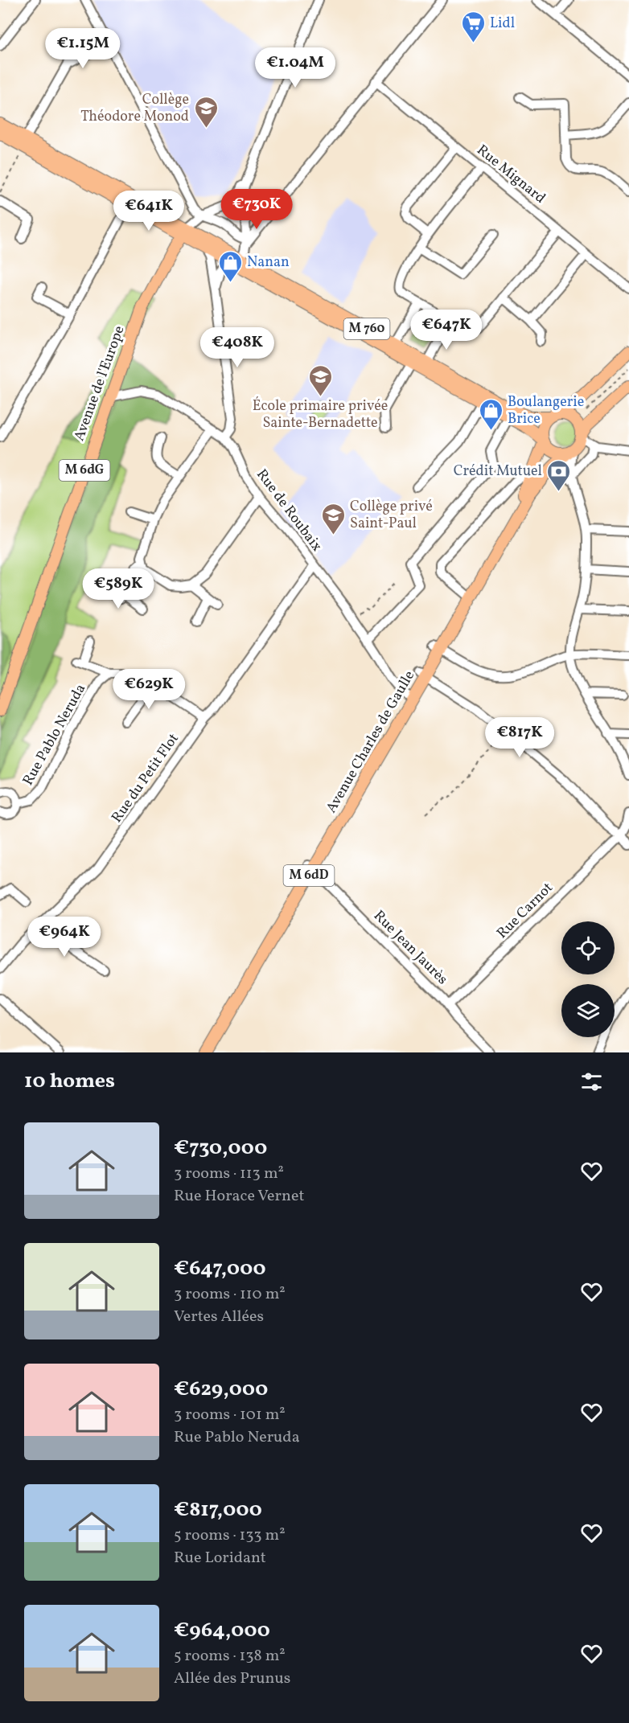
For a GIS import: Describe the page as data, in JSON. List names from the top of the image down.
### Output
{
  "streets": {
    "main road": [
      "M 760",
      "Avenue de l'Europe",
      "M 6dG",
      "Avenue Charles de Gaulle",
      "M 6dD"
    ],
    "street": [
      "Rue Mignard",
      "Rue de Roubaix",
      "Rue Pablo Neruda",
      "Rue du Petit Flot",
      "Rue Carnot",
      "Rue Jean Jaurès"
    ]
  },
  "crossings": [
    ["M 760", "Avenue de l'Europe"],
    ["M 760", "Avenue Charles de Gaulle"],
    ["Avenue de l'Europe", "Rue de Roubaix"],
    ["Rue de Roubaix", "Avenue Charles de Gaulle"],
    ["Rue de Roubaix", "Rue du Petit Flot"],
    ["Rue Pablo Neruda", "Rue du Petit Flot"],
    ["Avenue Charles de Gaulle", "Rue Jean Jaurès"],
    ["Rue Carnot", "Rue Jean Jaurès"]
  ],
  "places": {
    "supermarket": ["Lidl"],
    "school or university": ["Collège Théodore Monod", "École primaire privée Sainte-Bernadette", "Collège privé Saint-Paul"],
    "shop": ["Nanan", "Boulangerie Brice"],
    "bank": ["Crédit Mutuel"]
  },
  "page": {
    "price": [
      "€1.15M",
      "€1.04M",
      "€730K",
      "€641K",
      "€647K",
      "€408K",
      "€589K",
      "€629K",
      "€817K",
      "€964K"
    ],
    "heading": "10 homes",
    "list": [
      {
        "name": "€730,000",
        "note": "3 rooms · 113 m² · Rue Horace Vernet"
      },
      {
        "name": "€647,000",
        "note": "3 rooms · 110 m² · Vertes Allées"
      },
      {
        "name": "€629,000",
        "note": "3 rooms · 101 m² · Rue Pablo Neruda"
      },
      {
        "name": "€817,000",
        "note": "5 rooms · 133 m² · Rue Loridant"
      },
      {
        "name": "€964,000",
        "note": "5 rooms · 138 m² · Allée des Prunus"
      }
    ]
  }
}
